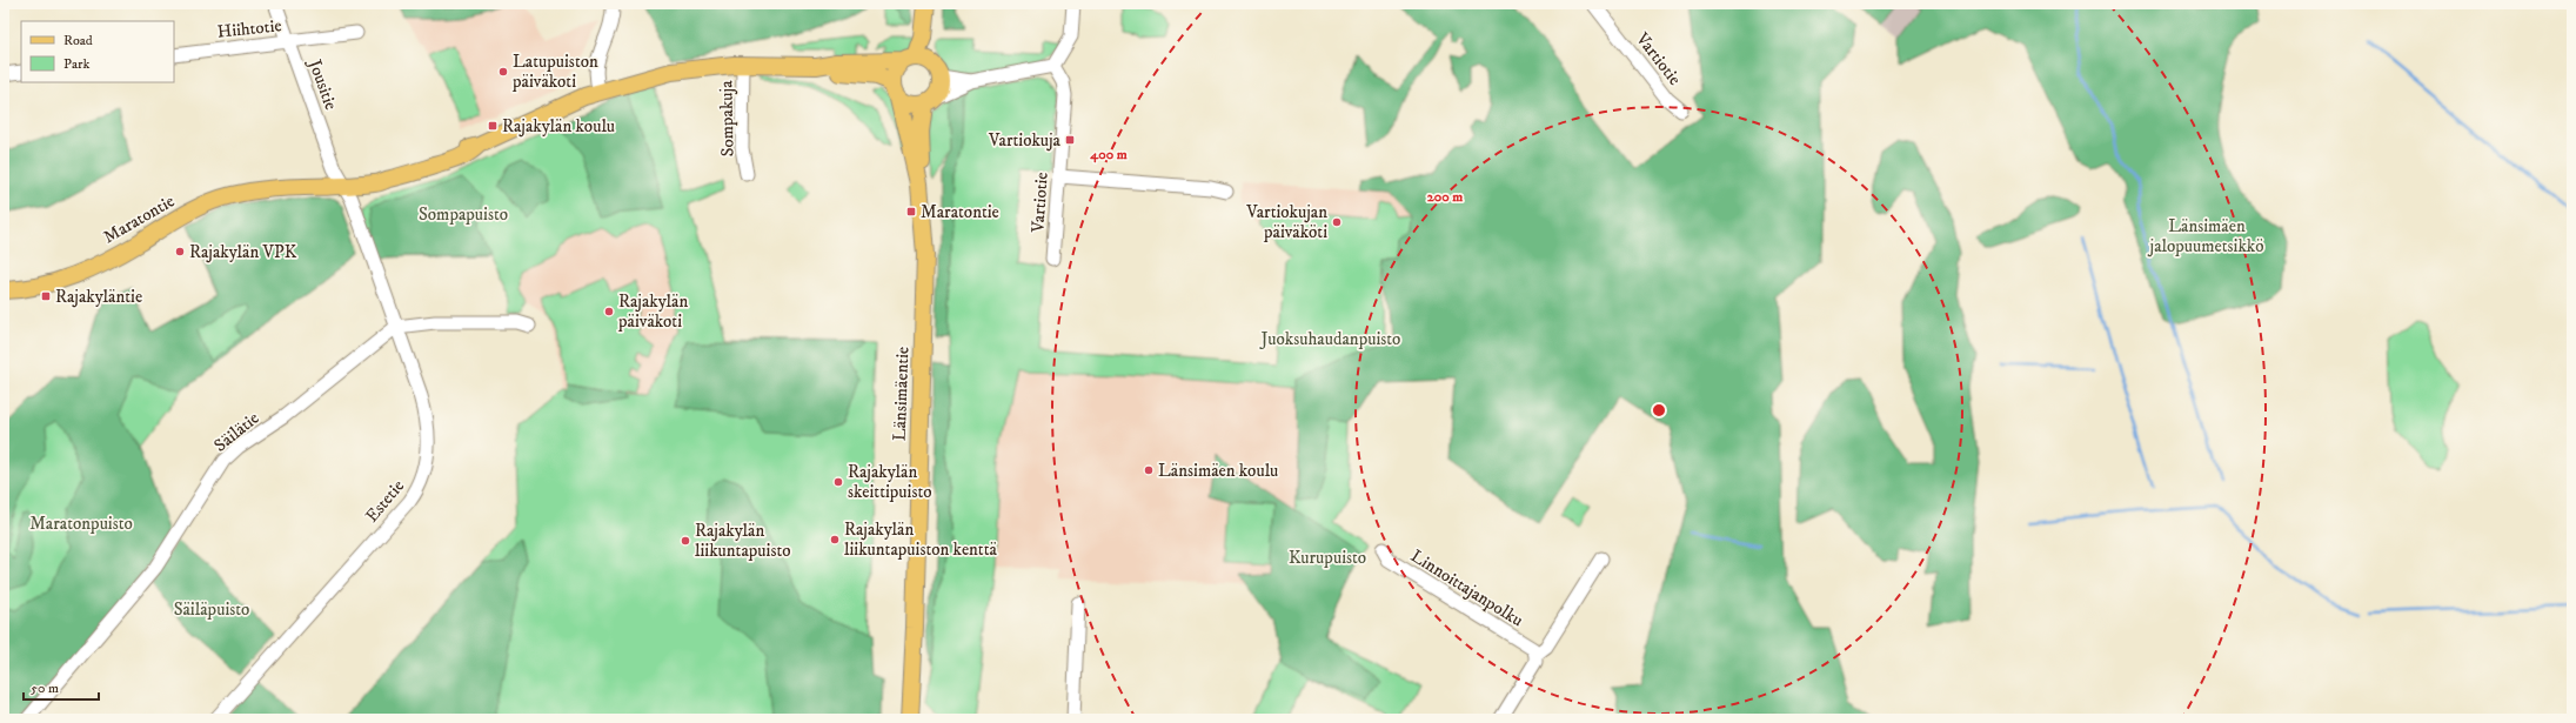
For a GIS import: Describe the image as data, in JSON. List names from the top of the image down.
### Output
{
  "streets": {
    "main road": ["Maratontie", "Länsimäentie"],
    "street": [
      "Hiihtotie",
      "Vartiotie",
      "Jousitie",
      "Sompakuja",
      "Säilätie",
      "Estetie",
      "Linnoittajanpolku"
    ]
  },
  "crossings": [
    ["Hiihtotie", "Jousitie"],
    ["Jousitie", "Maratontie"],
    ["Jousitie", "Estetie"],
    ["Sompakuja", "Maratontie"],
    ["Maratontie", "Länsimäentie"],
    ["Maratontie", "Estetie"],
    ["Säilätie", "Estetie"]
  ],
  "parks": [
    "Sompapuisto",
    "Länsimäen jalopuumetsikkö",
    "Juoksuhaudanpuisto",
    "Maratonpuisto",
    "Kurupuisto",
    "Säiläpuisto"
  ],
  "places": {
    "other": [
      "Latupuiston päiväkoti",
      "Vartiokujan päiväköti",
      "Rajakylän VPK",
      "Rajakylän päiväkoti",
      "Länsimäen koulu",
      "Rajakylän skeittipuisto",
      "Rajakylän liikuntapuiston kenttä",
      "Rajakylän liikuntapuisto"
    ],
    "transit": [
      "Rajakylän koulu",
      "Vartiokuja",
      "Maratontie",
      "Rajakyläntie"
    ]
  },
  "legend": ["Road", "Park"],
  "scale_bar": "50 m",
  "rings": ["400 m", "200 m"]
}
